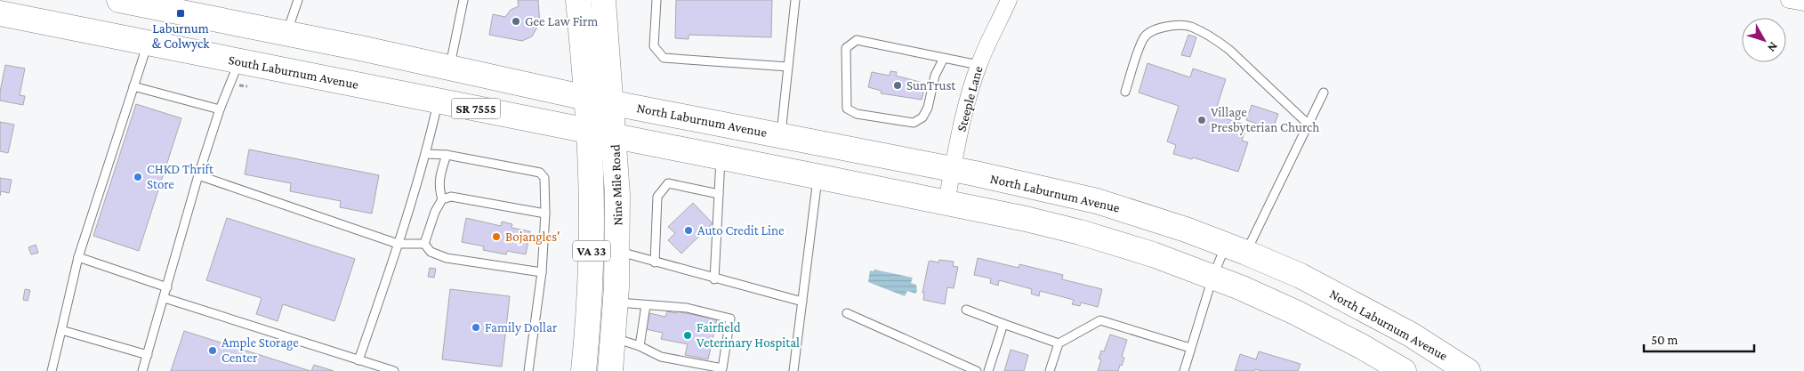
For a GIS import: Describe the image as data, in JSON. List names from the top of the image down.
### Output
{
  "streets": {
    "main road": [
      "South Laburnum Avenue",
      "SR 7555",
      "North Laburnum Avenue",
      "Nine Mile Road",
      "VA 33"
    ],
    "street": ["Steeple Lane"]
  },
  "crossings": [
    ["South Laburnum Avenue", "Nine Mile Road"],
    ["Steeple Lane", "North Laburnum Avenue"],
    ["North Laburnum Avenue", "Nine Mile Road"]
  ],
  "places": {
    "transit": ["Laburnum & Colwyck"],
    "other": [
      "Gee Law Firm",
      "SunTrust",
      "Village Presbyterian Church",
      "CHKD Thrift Store",
      "Auto Credit Line",
      "Bojangles'",
      "Family Dollar",
      "Fairfield Veterinary Hospital",
      "Ample Storage Center"
    ]
  },
  "scale_bar": "50 m",
  "north": "bottom right"
}
